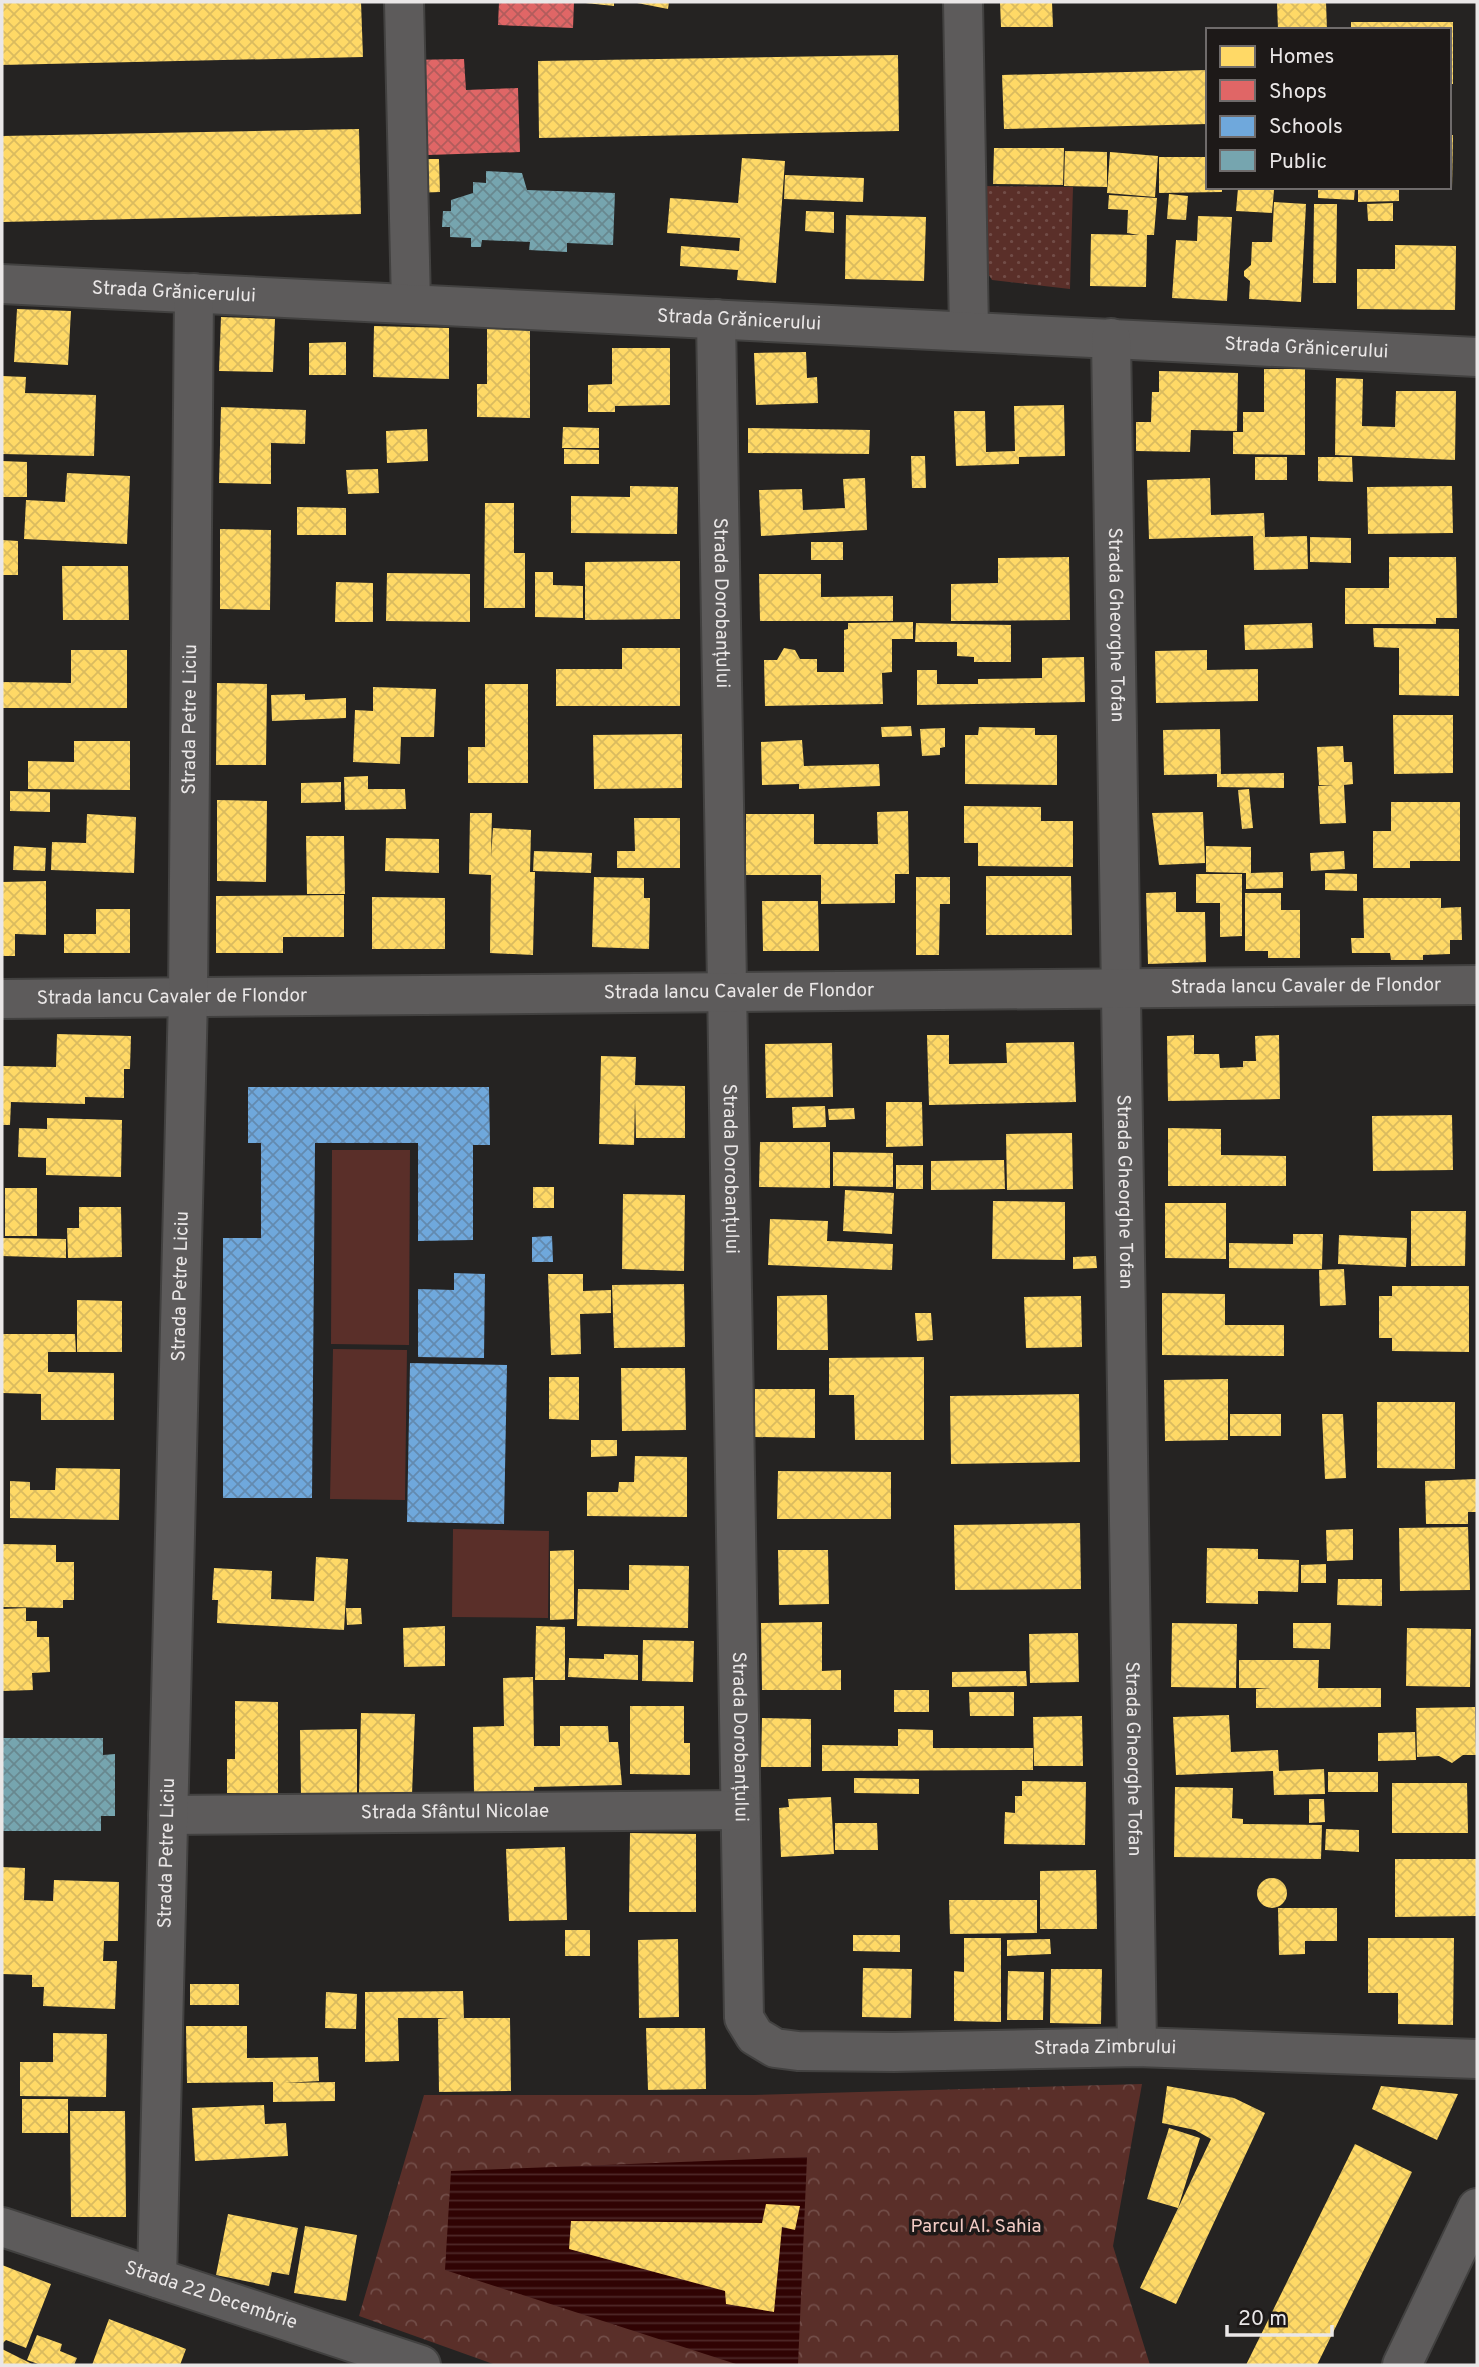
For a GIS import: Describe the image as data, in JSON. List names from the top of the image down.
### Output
{
  "streets": {
    "street": [
      "Strada Grănicerului",
      "Strada Dorobanțului",
      "Strada Gheorghe Tofan",
      "Strada Petre Liciu",
      "Strada Iancu Cavaler de Flondor",
      "Strada Sfântul Nicolae",
      "Strada Zimbrului",
      "Strada 22 Decembrie"
    ]
  },
  "crossings": [
    ["Strada Grănicerului", "Strada Dorobanțului"],
    ["Strada Grănicerului", "Strada Gheorghe Tofan"],
    ["Strada Grănicerului", "Strada Petre Liciu"],
    ["Strada Dorobanțului", "Strada Iancu Cavaler de Flondor"],
    ["Strada Dorobanțului", "Strada Sfântul Nicolae"],
    ["Strada Dorobanțului", "Strada Zimbrului"],
    ["Strada Gheorghe Tofan", "Strada Iancu Cavaler de Flondor"],
    ["Strada Gheorghe Tofan", "Strada Zimbrului"],
    ["Strada Petre Liciu", "Strada Iancu Cavaler de Flondor"],
    ["Strada Petre Liciu", "Strada Sfântul Nicolae"],
    ["Strada Petre Liciu", "Strada 22 Decembrie"]
  ],
  "parks": ["Parcul Al. Sahia"],
  "legend": [
    "Homes",
    "Shops",
    "Schools",
    "Public"
  ],
  "scale_bar": "20 m"
}
